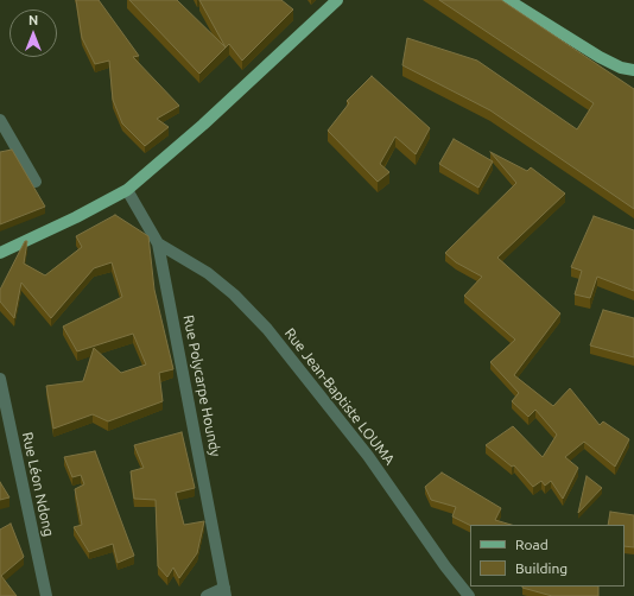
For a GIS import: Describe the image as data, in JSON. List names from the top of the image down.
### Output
{
  "streets": {
    "street": ["Rue Polycarpe Houndy", "Rue Jean-Baptiste LOUMA", "Rue Léon Ndong"]
  },
  "crossings": [
    ["Rue Polycarpe Houndy", "Rue Jean-Baptiste LOUMA"]
  ],
  "legend": ["Road", "Building"],
  "north": "top"
}
